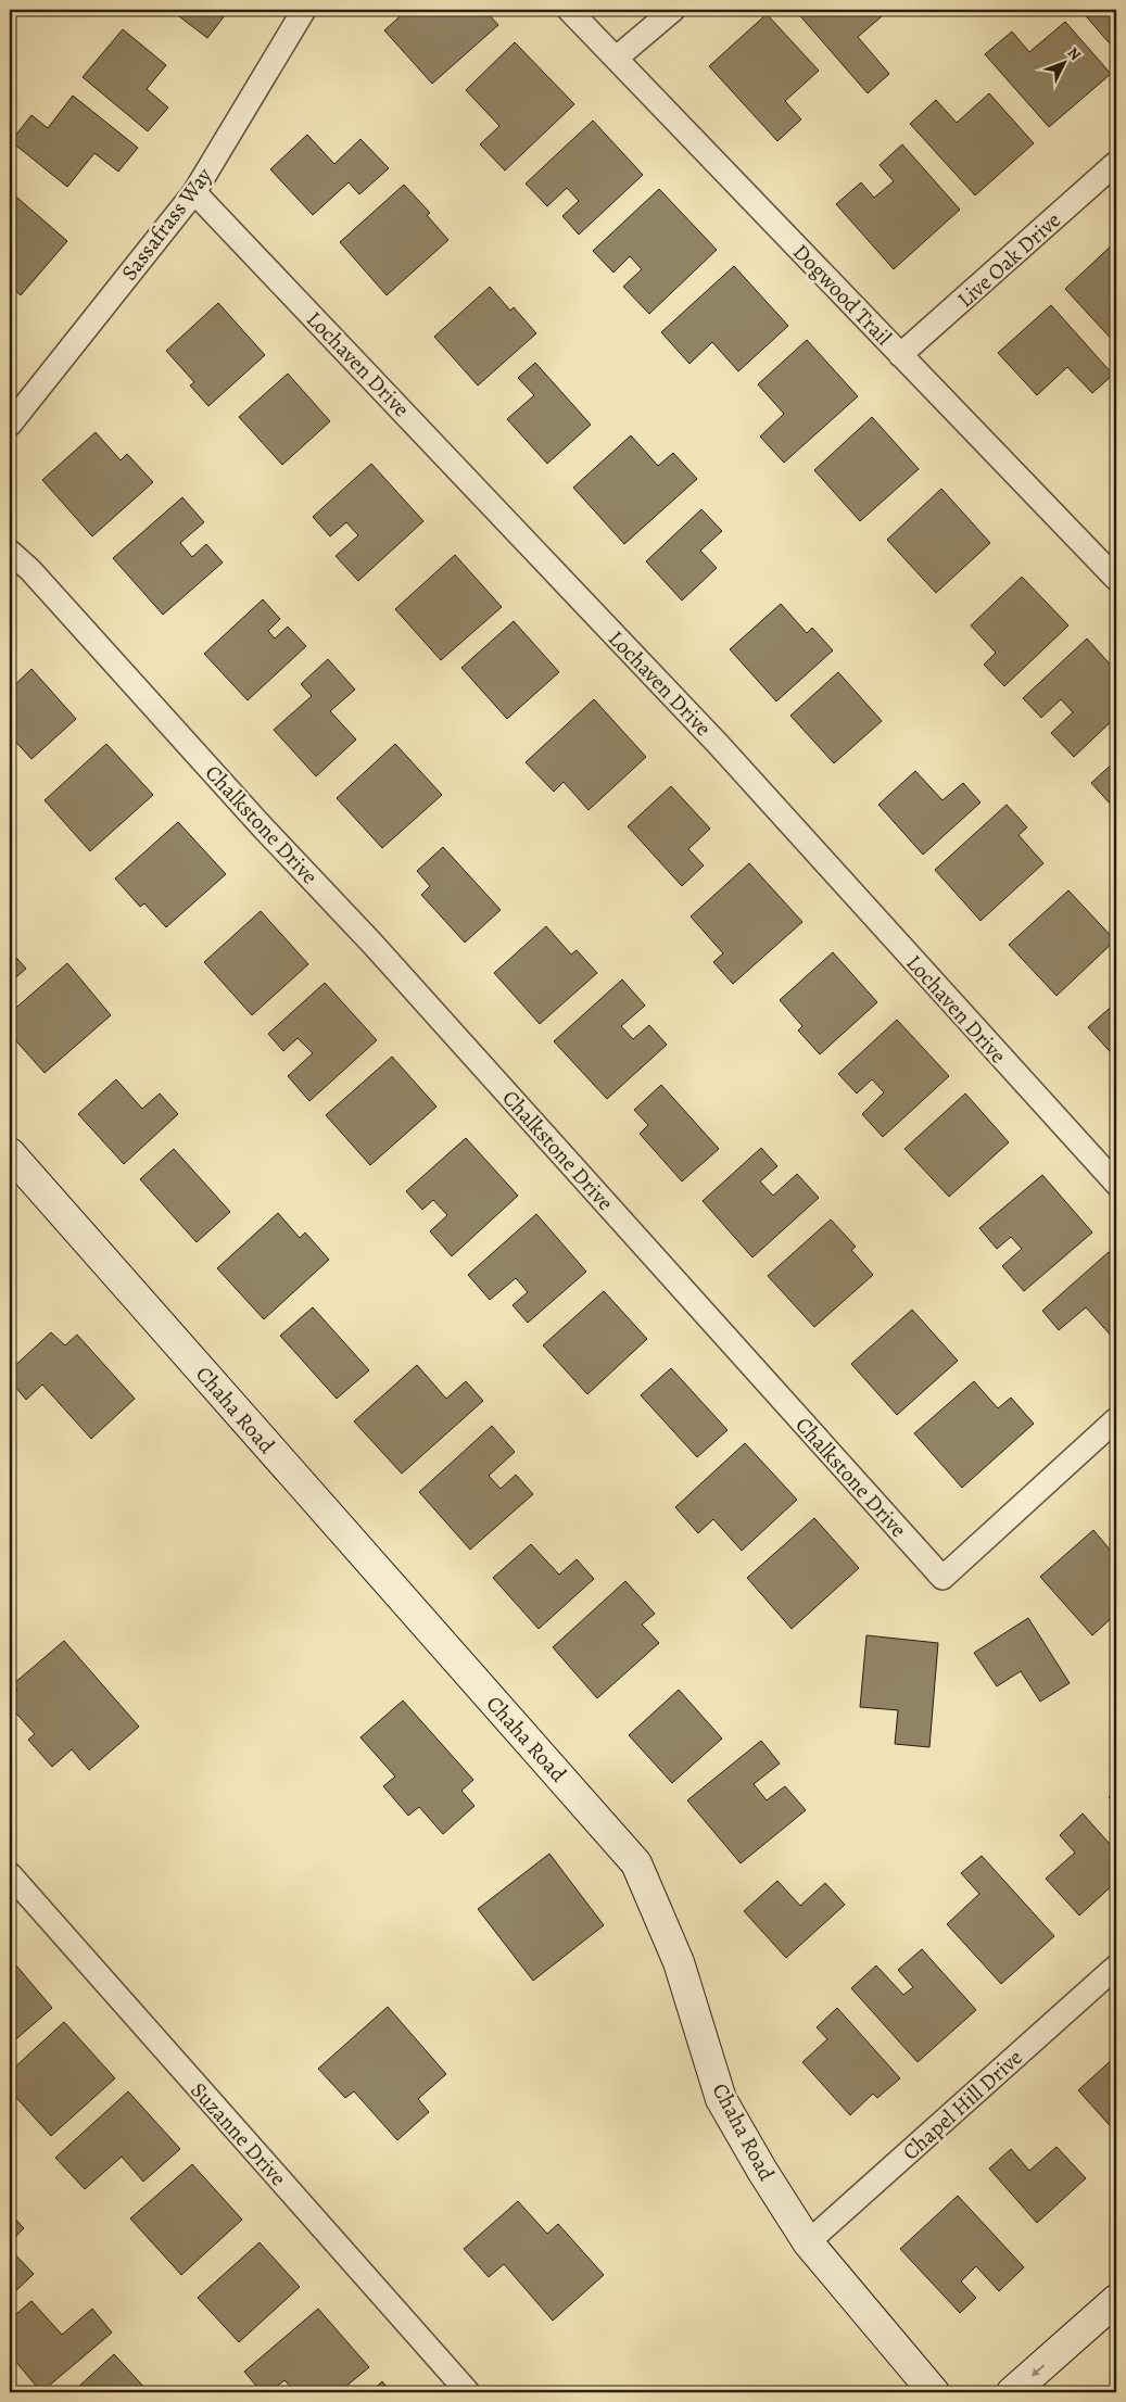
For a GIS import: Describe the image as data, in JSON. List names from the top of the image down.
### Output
{
  "streets": {
    "street": [
      "Sassafrass Way",
      "Live Oak Drive",
      "Dogwood Trail",
      "Lochaven Drive",
      "Chalkstone Drive",
      "Chaha Road",
      "Chapel Hill Drive",
      "Suzanne Drive"
    ]
  },
  "crossings": [
    ["Sassafrass Way", "Lochaven Drive"],
    ["Live Oak Drive", "Dogwood Trail"],
    ["Chaha Road", "Chapel Hill Drive"]
  ],
  "north": "top right"
}
